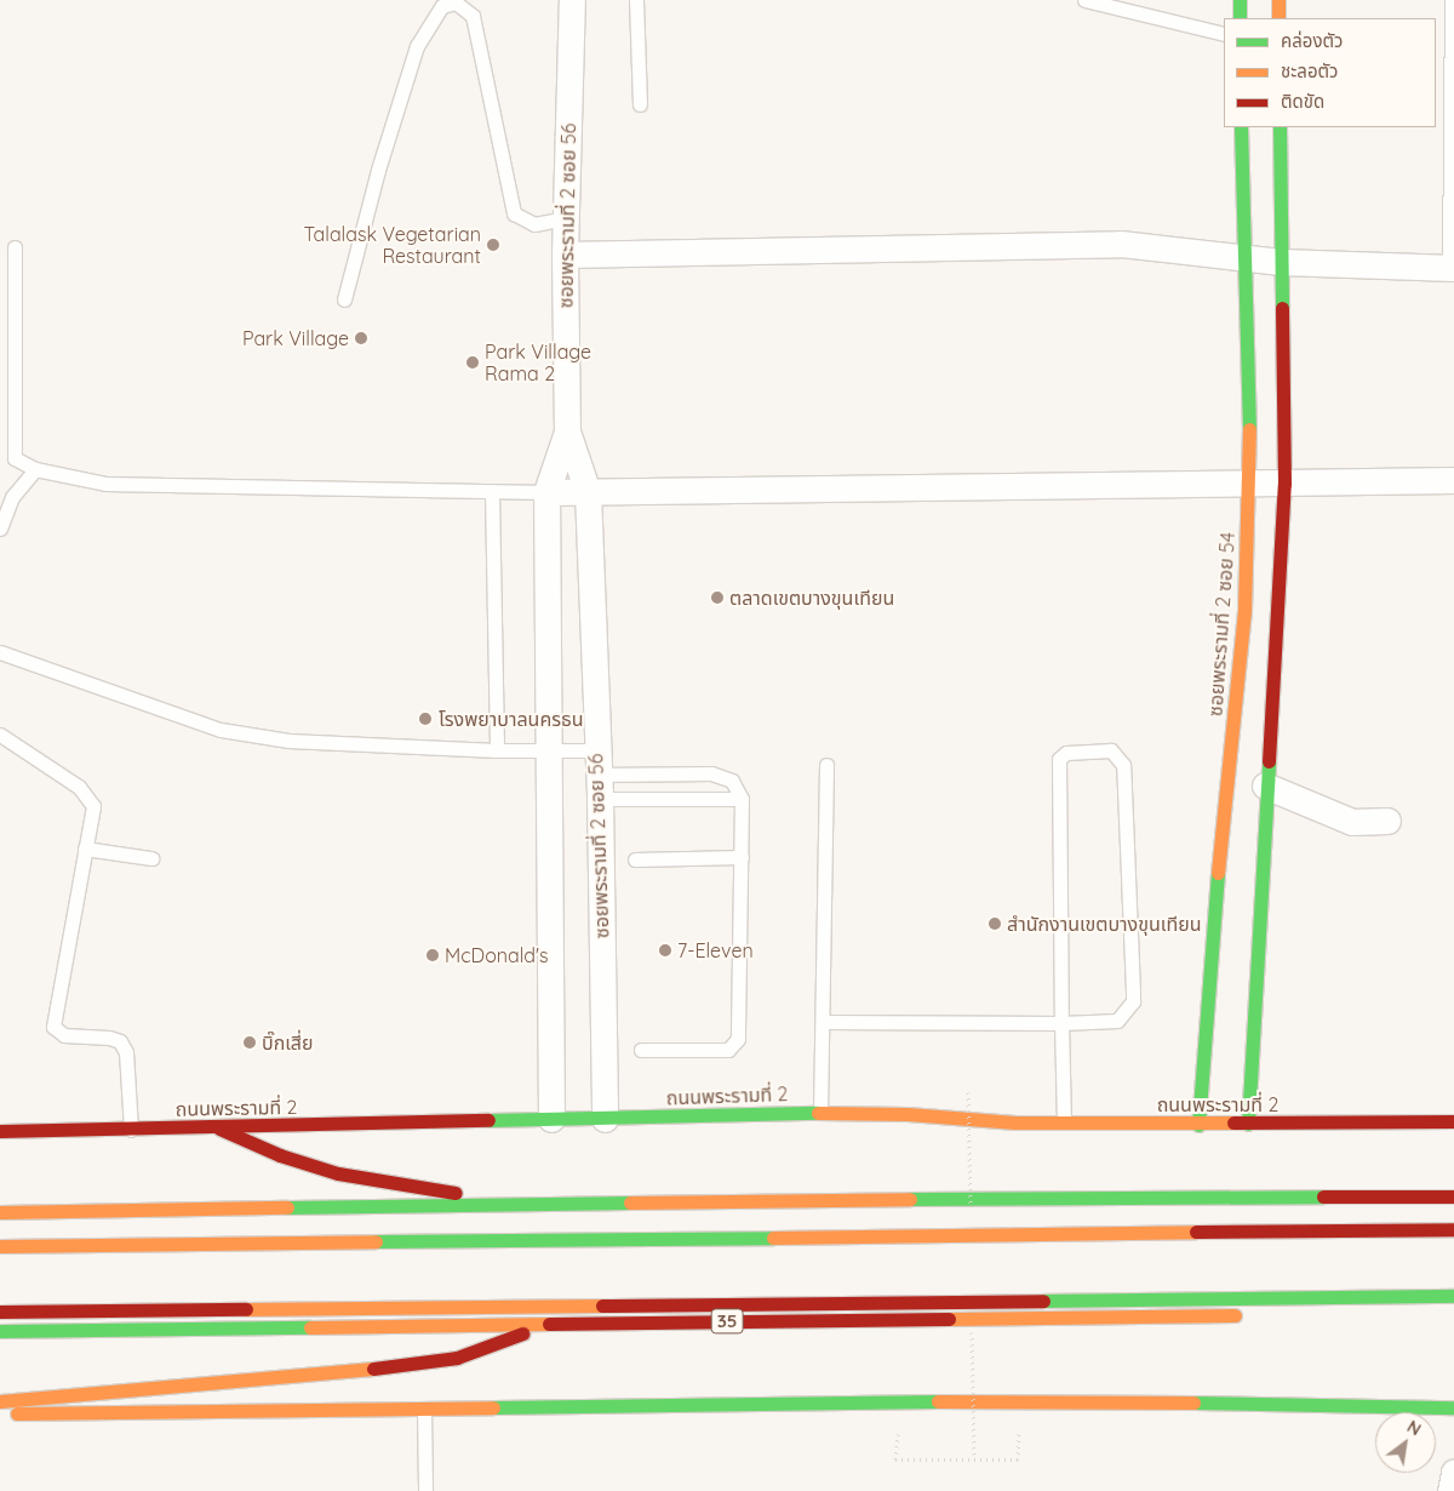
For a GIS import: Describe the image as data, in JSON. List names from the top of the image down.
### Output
{
  "streets": {
    "main road": ["ซอยพระรามที่ 2 ซอย 54", "ถนนพระรามที่ 2", "35"],
    "street": ["ซอยพระรามที่ 2 ซอย 56"]
  },
  "crossings": [
    ["ซอยพระรามที่ 2 ซอย 56", "ถนนพระรามที่ 2"],
    ["ซอยพระรามที่ 2 ซอย 54", "ถนนพระรามที่ 2"]
  ],
  "places": [
    "Talalask Vegetarian Restaurant",
    "Park Village",
    "Park Village Rama 2",
    "ตลาดเขตบางขุนเทียน",
    "โรงพยาบาลนครธน",
    "สำนักงานเขตบางขุนเทียน",
    "7-Eleven",
    "McDonald's",
    "บิ๊กเสี่ย"
  ],
  "legend": ["คล่องตัว", "ชะลอตัว", "ติดขัด"],
  "north": "top right"
}
